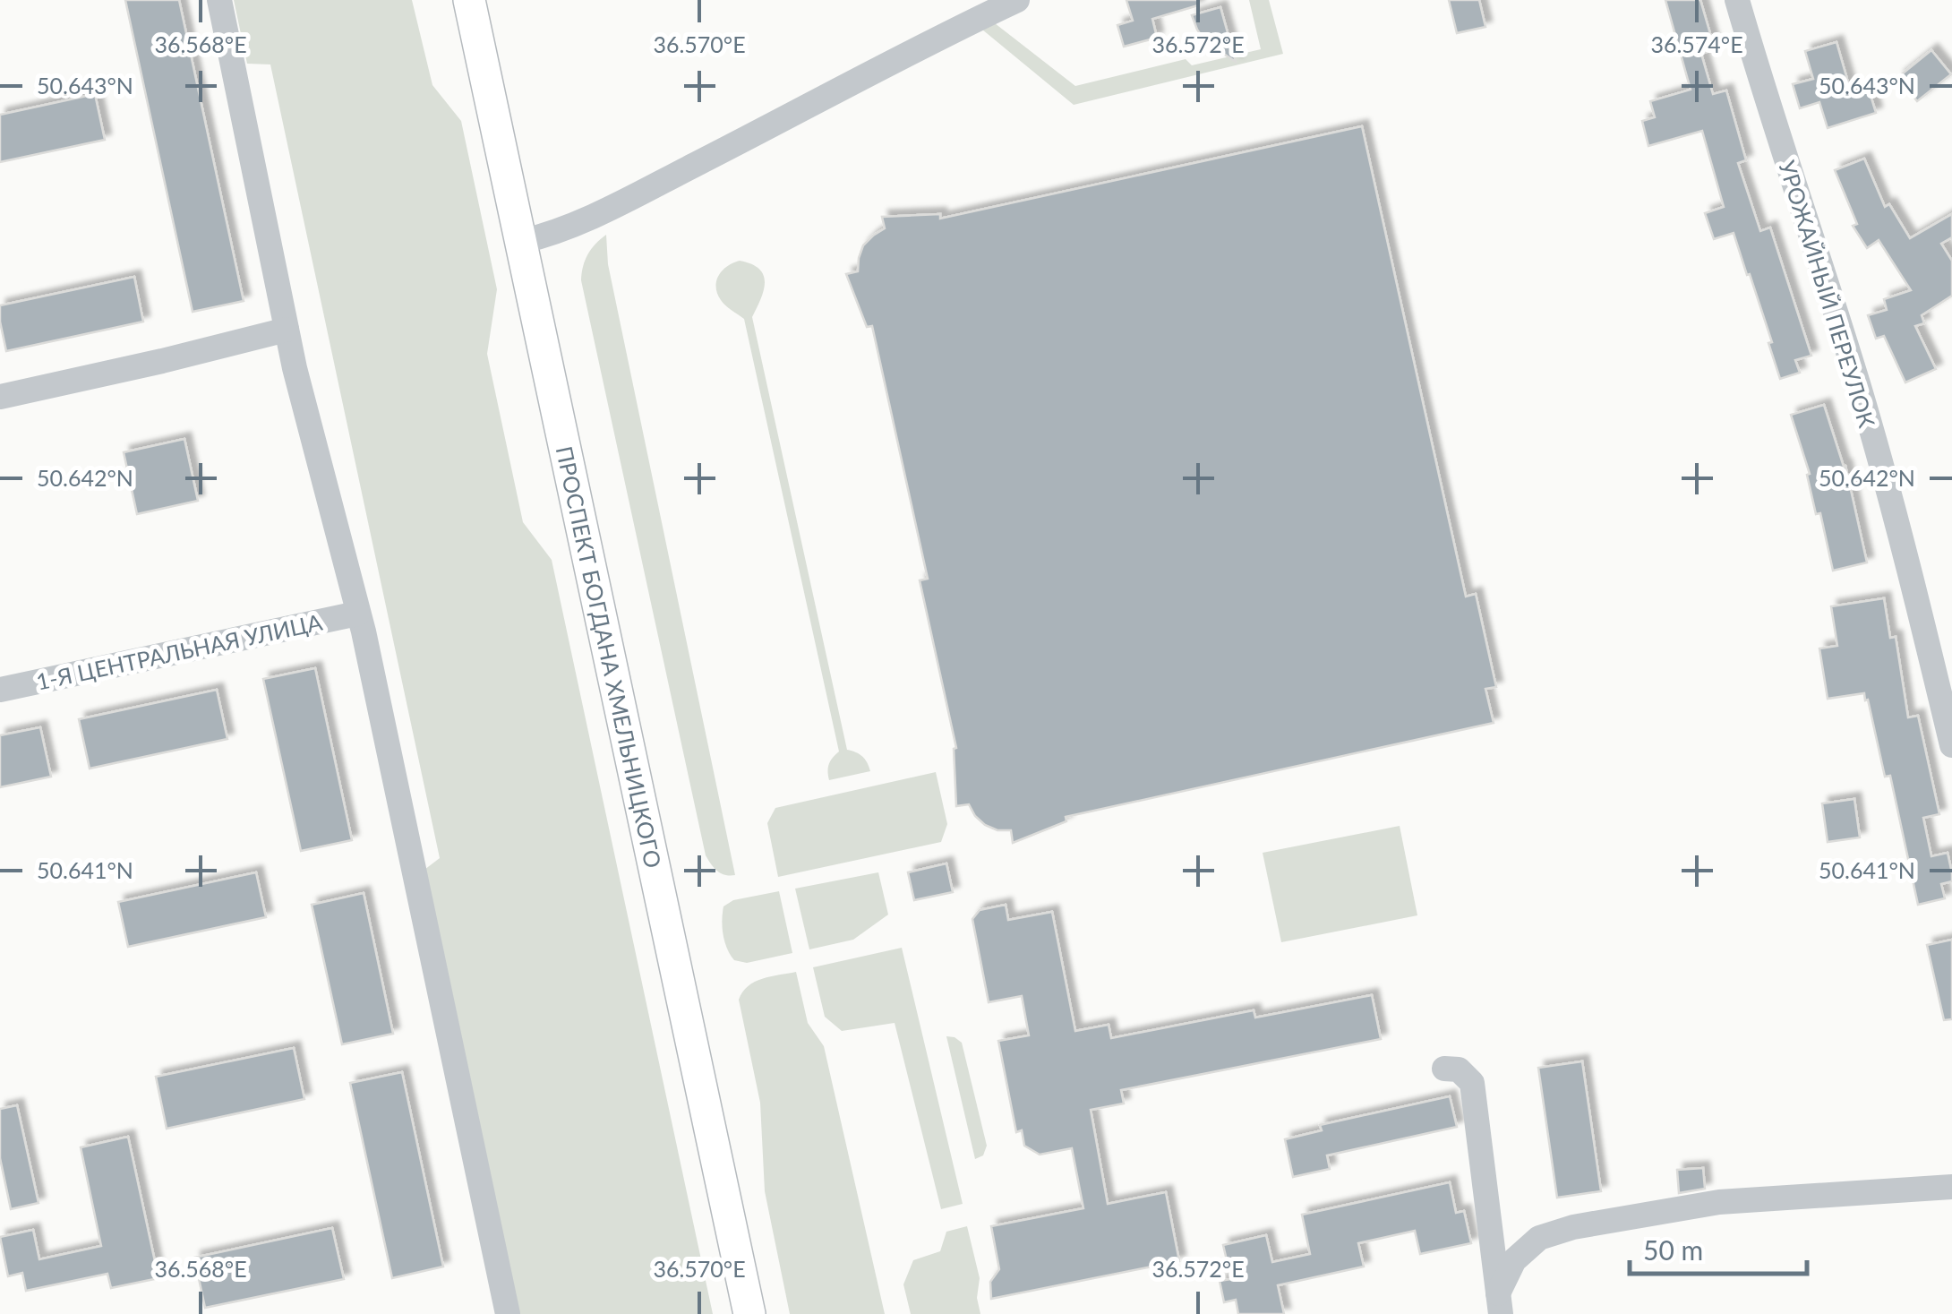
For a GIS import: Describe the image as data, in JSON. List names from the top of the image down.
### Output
{
  "streets": {
    "main road": ["ПРОСПЕКТ БОГДАНА ХМЕЛЬНИЦКОГО"],
    "street": ["УРОЖАЙНЫЙ ПЕРЕУЛОК", "1-Я ЦЕНТРАЛЬНАЯ УЛИЦА"]
  },
  "scale_bar": "50 m",
  "coordinates": [
    "36.568°E",
    "36.570°E",
    "36.572°E",
    "36.574°E",
    "50.643°N",
    "50.642°N",
    "50.641°N"
  ]
}
